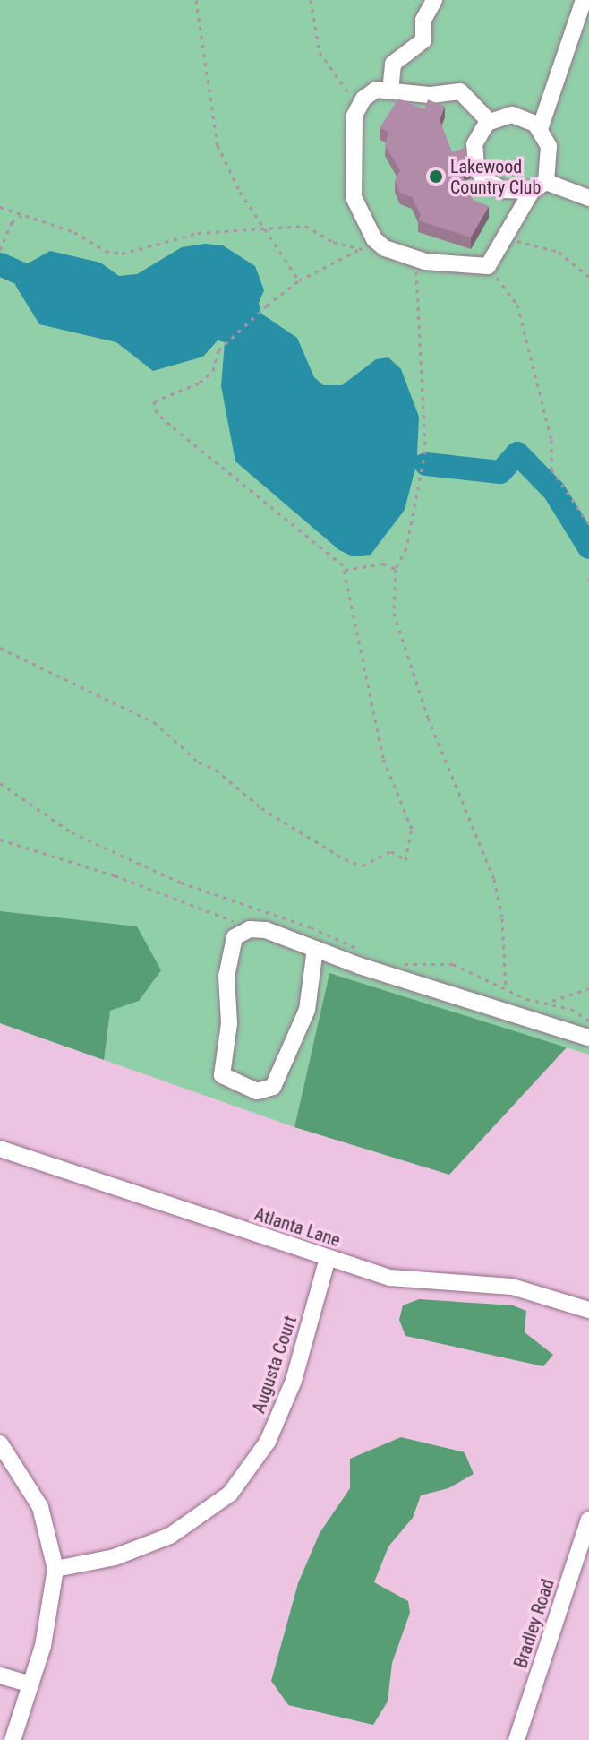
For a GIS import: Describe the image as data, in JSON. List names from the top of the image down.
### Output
{
  "streets": {
    "street": ["Atlanta Lane", "Augusta Court", "Bradley Road"]
  },
  "crossings": [
    ["Atlanta Lane", "Augusta Court"]
  ],
  "places": ["Lakewood Country Club"]
}
